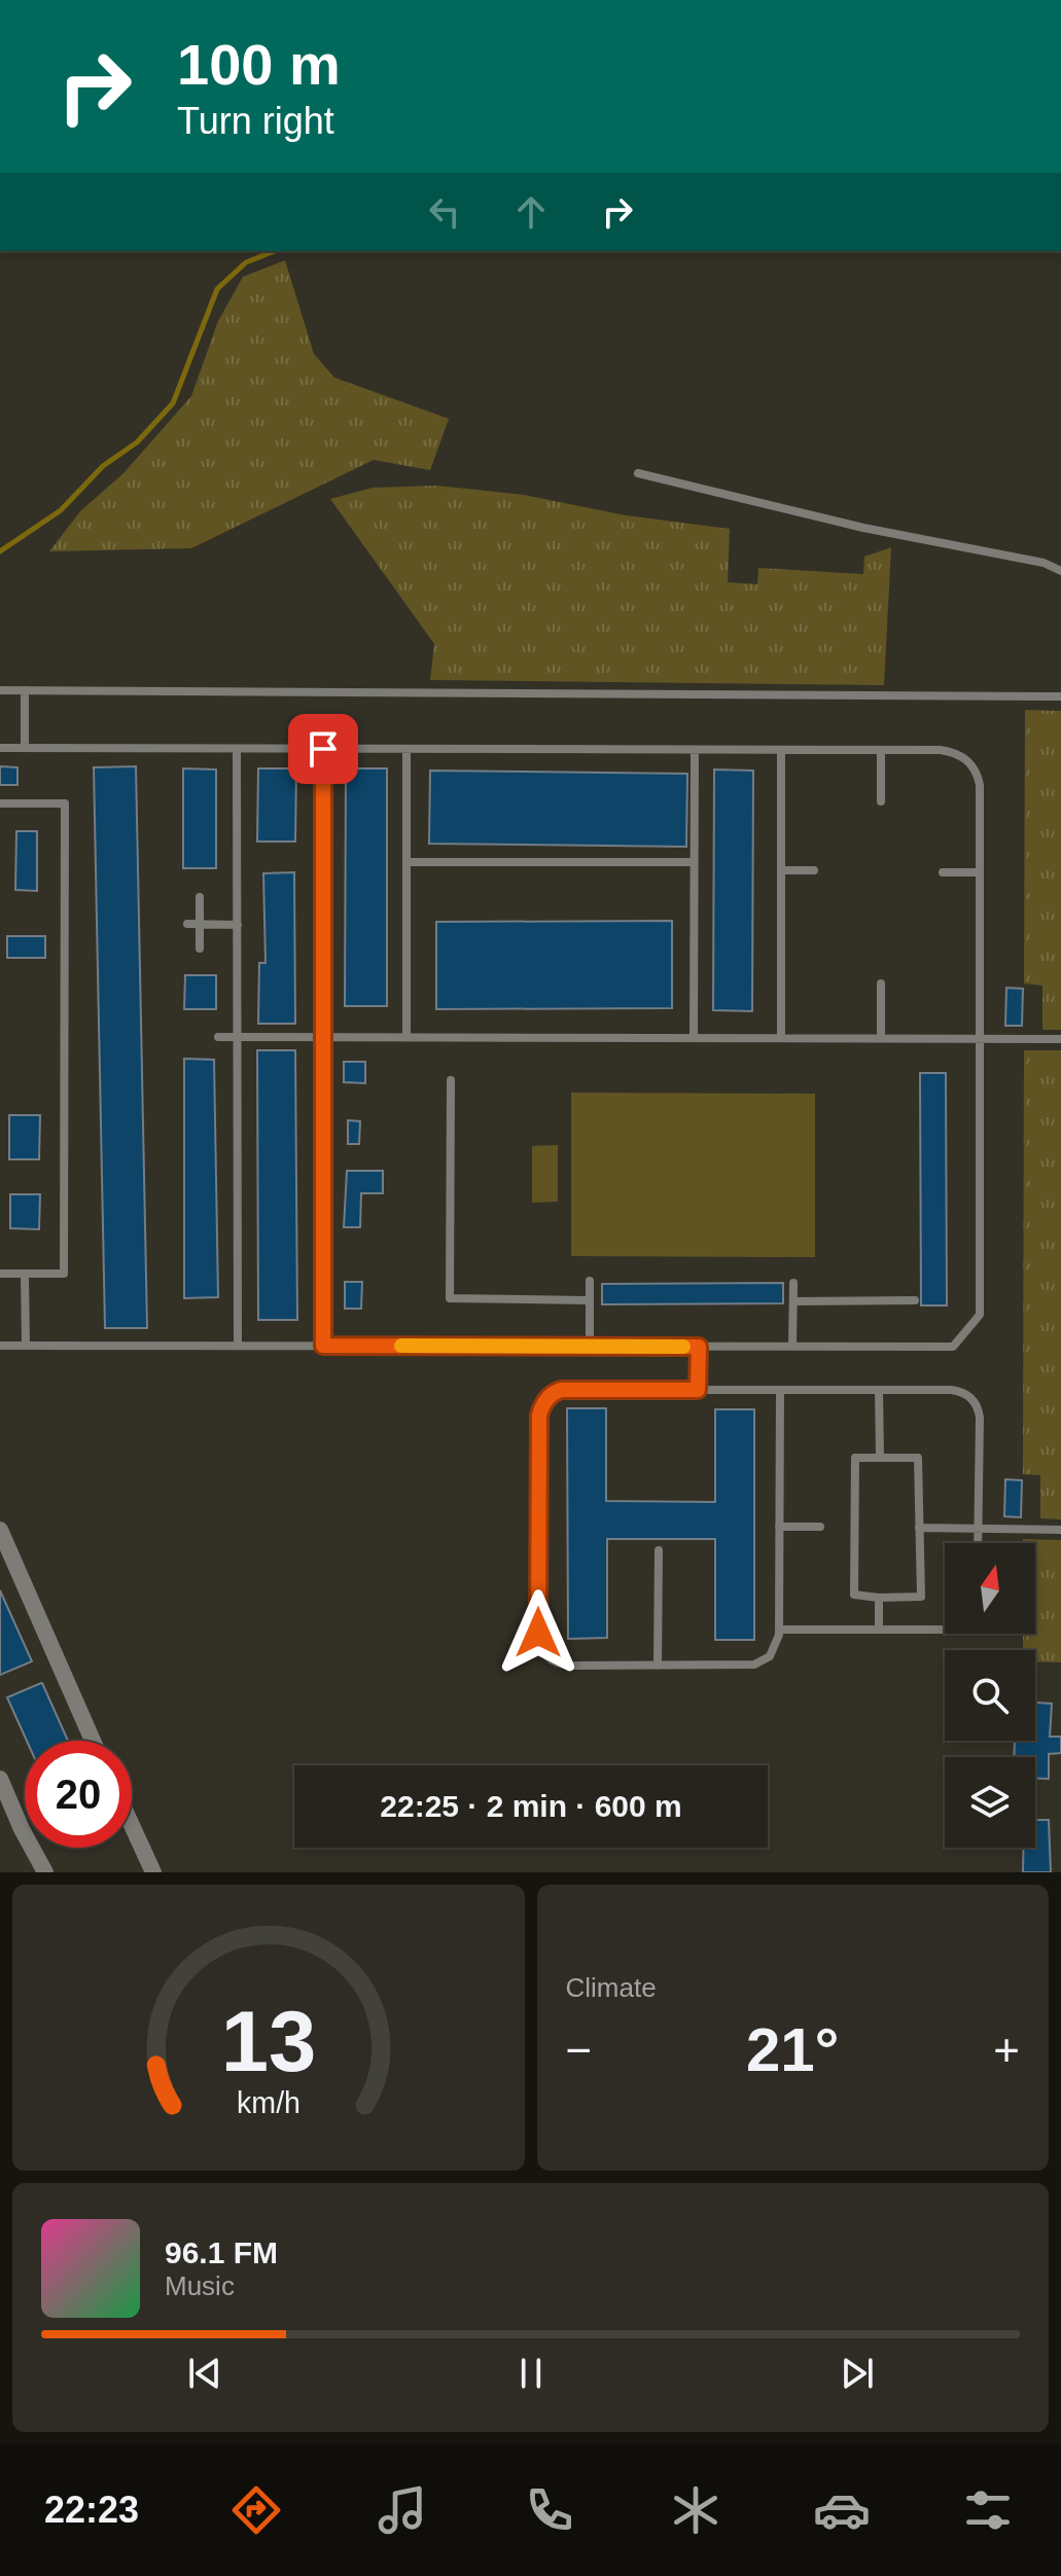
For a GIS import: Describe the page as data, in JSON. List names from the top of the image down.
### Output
{
  "north": "top",
  "page": {
    "turn": ["100 m", "Turn right"],
    "limit": "20",
    "trip": "22:25 · 2 min · 600 m",
    "tile": "Climate",
    "heat": ["−", "21°", "+"],
    "song": ["96.1 FM", "Music"],
    "tabs": "22:23",
    "gauge": ["13", "km/h"]
  }
}
